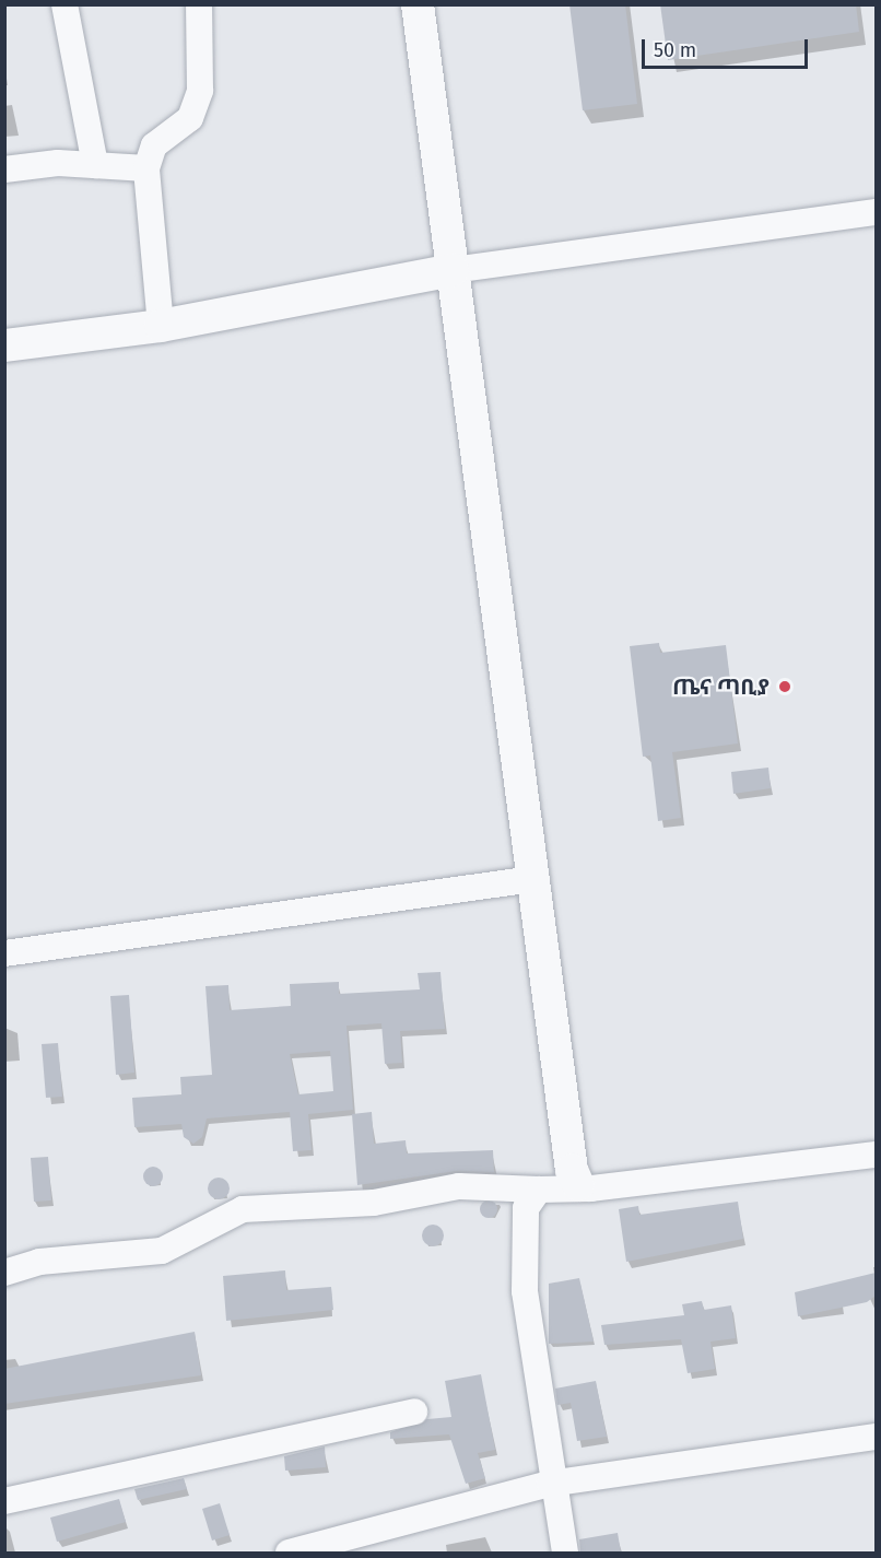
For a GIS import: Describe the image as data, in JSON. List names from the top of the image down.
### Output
{
  "places": ["ጤና ጣቢያ"],
  "scale_bar": "50 m"
}
